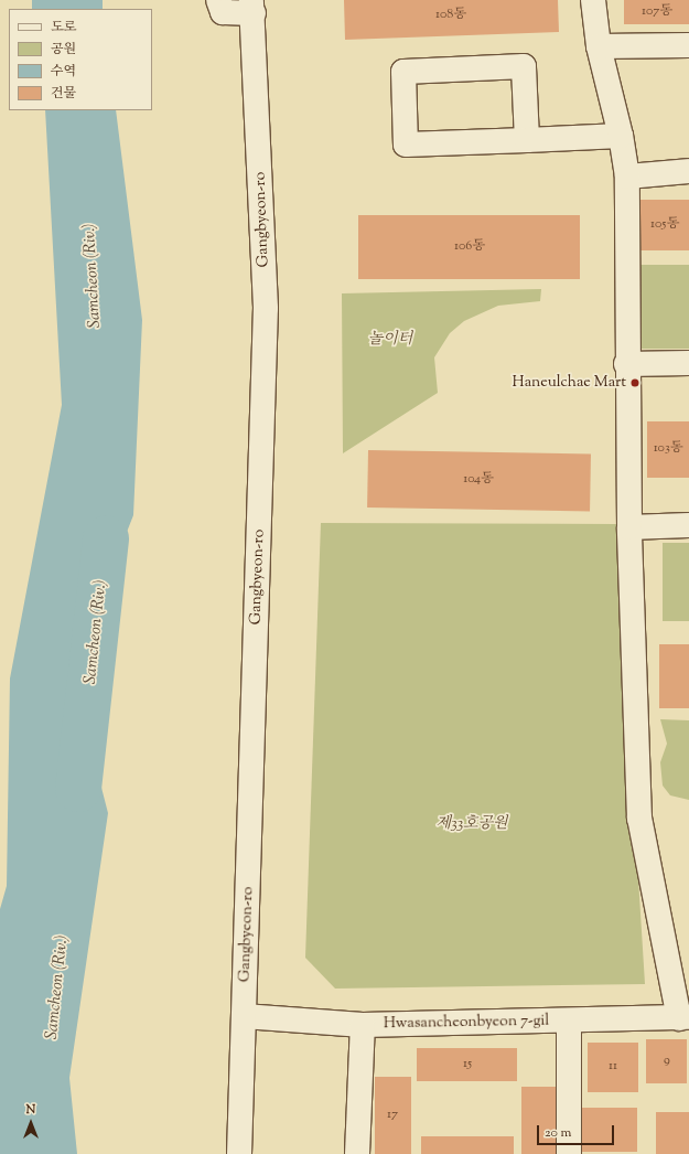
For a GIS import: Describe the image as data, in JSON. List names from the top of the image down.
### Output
{
  "streets": {
    "street": ["Gangbyeon-ro", "Hwasancheonbyeon 7-gil"]
  },
  "crossings": [
    ["Gangbyeon-ro", "Hwasancheonbyeon 7-gil"]
  ],
  "water": ["Samcheon (Riv.)"],
  "parks": ["놀이터", "제33호공원"],
  "places": ["Haneulchae Mart"],
  "house_numbers": [
    "107동",
    "108동",
    "105동",
    "106동",
    "103동",
    "104동",
    "9",
    "15",
    "11",
    "17"
  ],
  "legend": [
    "도로",
    "공원",
    "수역",
    "건물"
  ],
  "scale_bar": "20 m",
  "north": "top"
}
